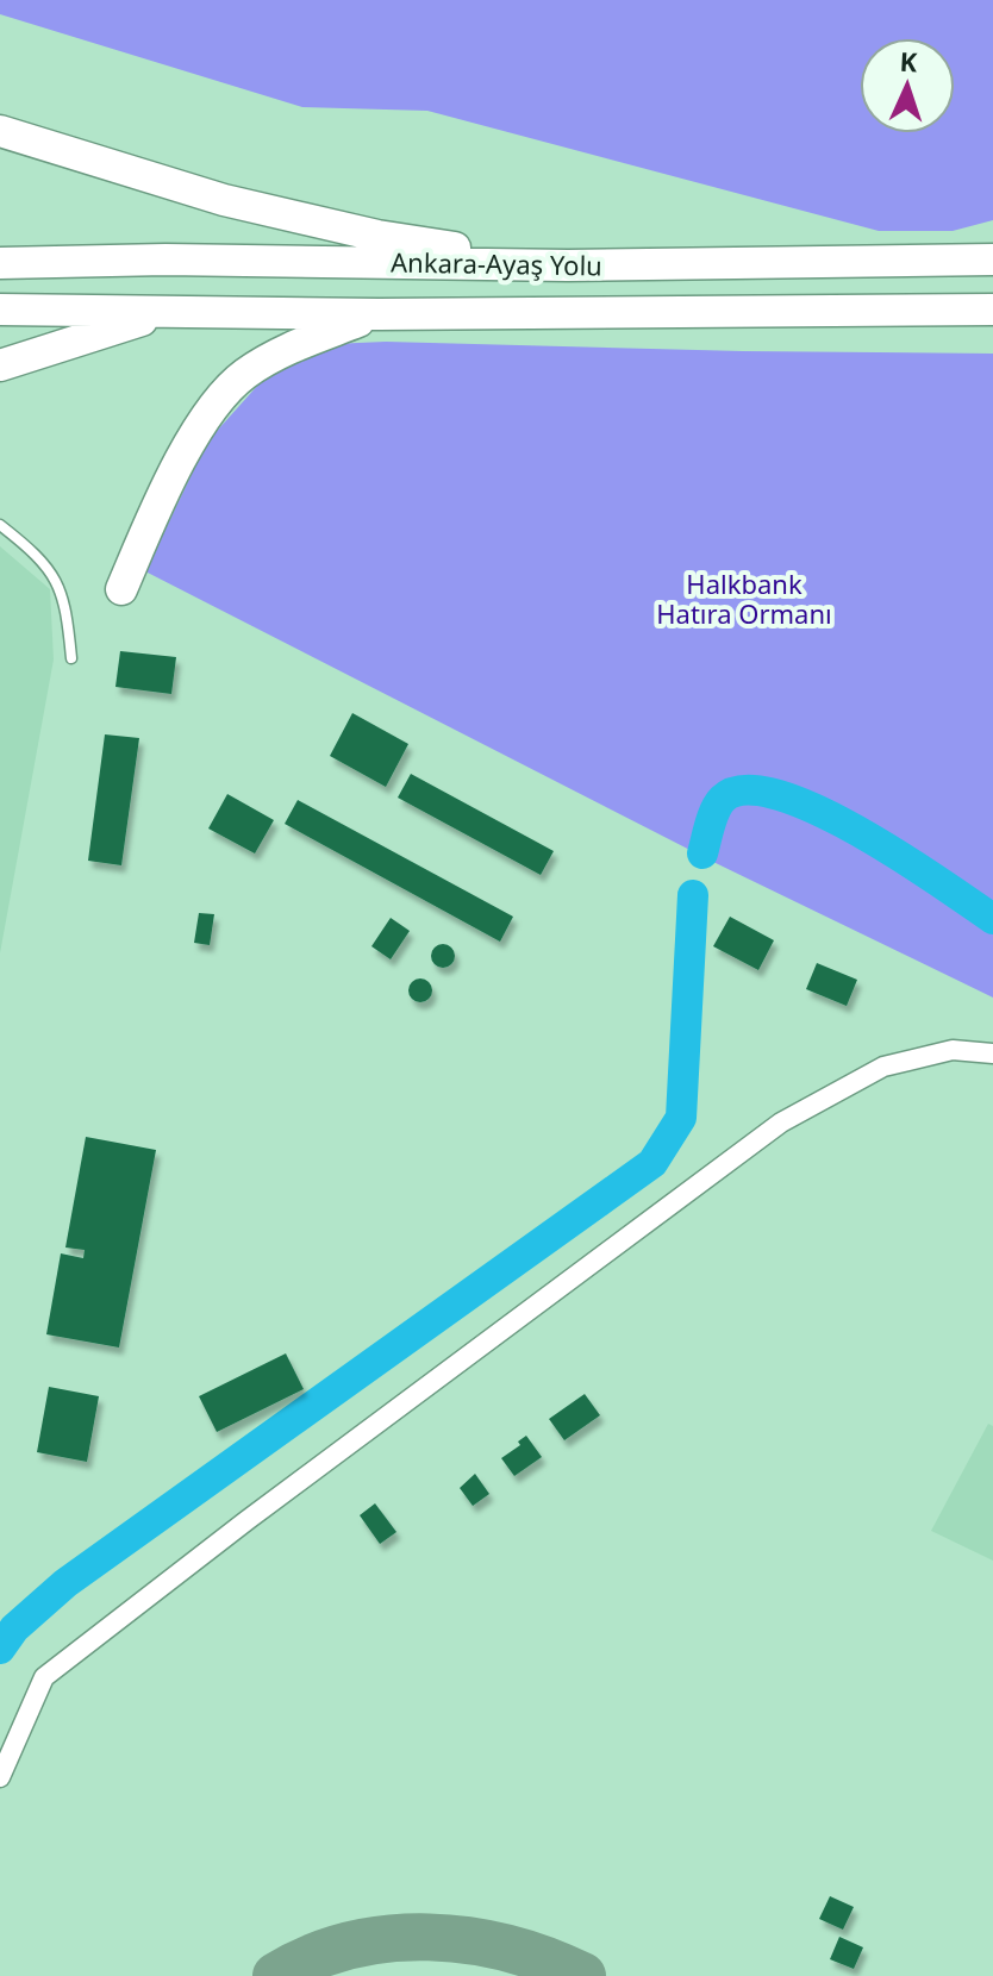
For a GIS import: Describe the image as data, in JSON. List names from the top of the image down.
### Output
{
  "streets": {
    "highway": ["Ankara-Ayaş Yolu"]
  },
  "parks": ["Halkbank Hatıra Ormanı"],
  "north": "top"
}
